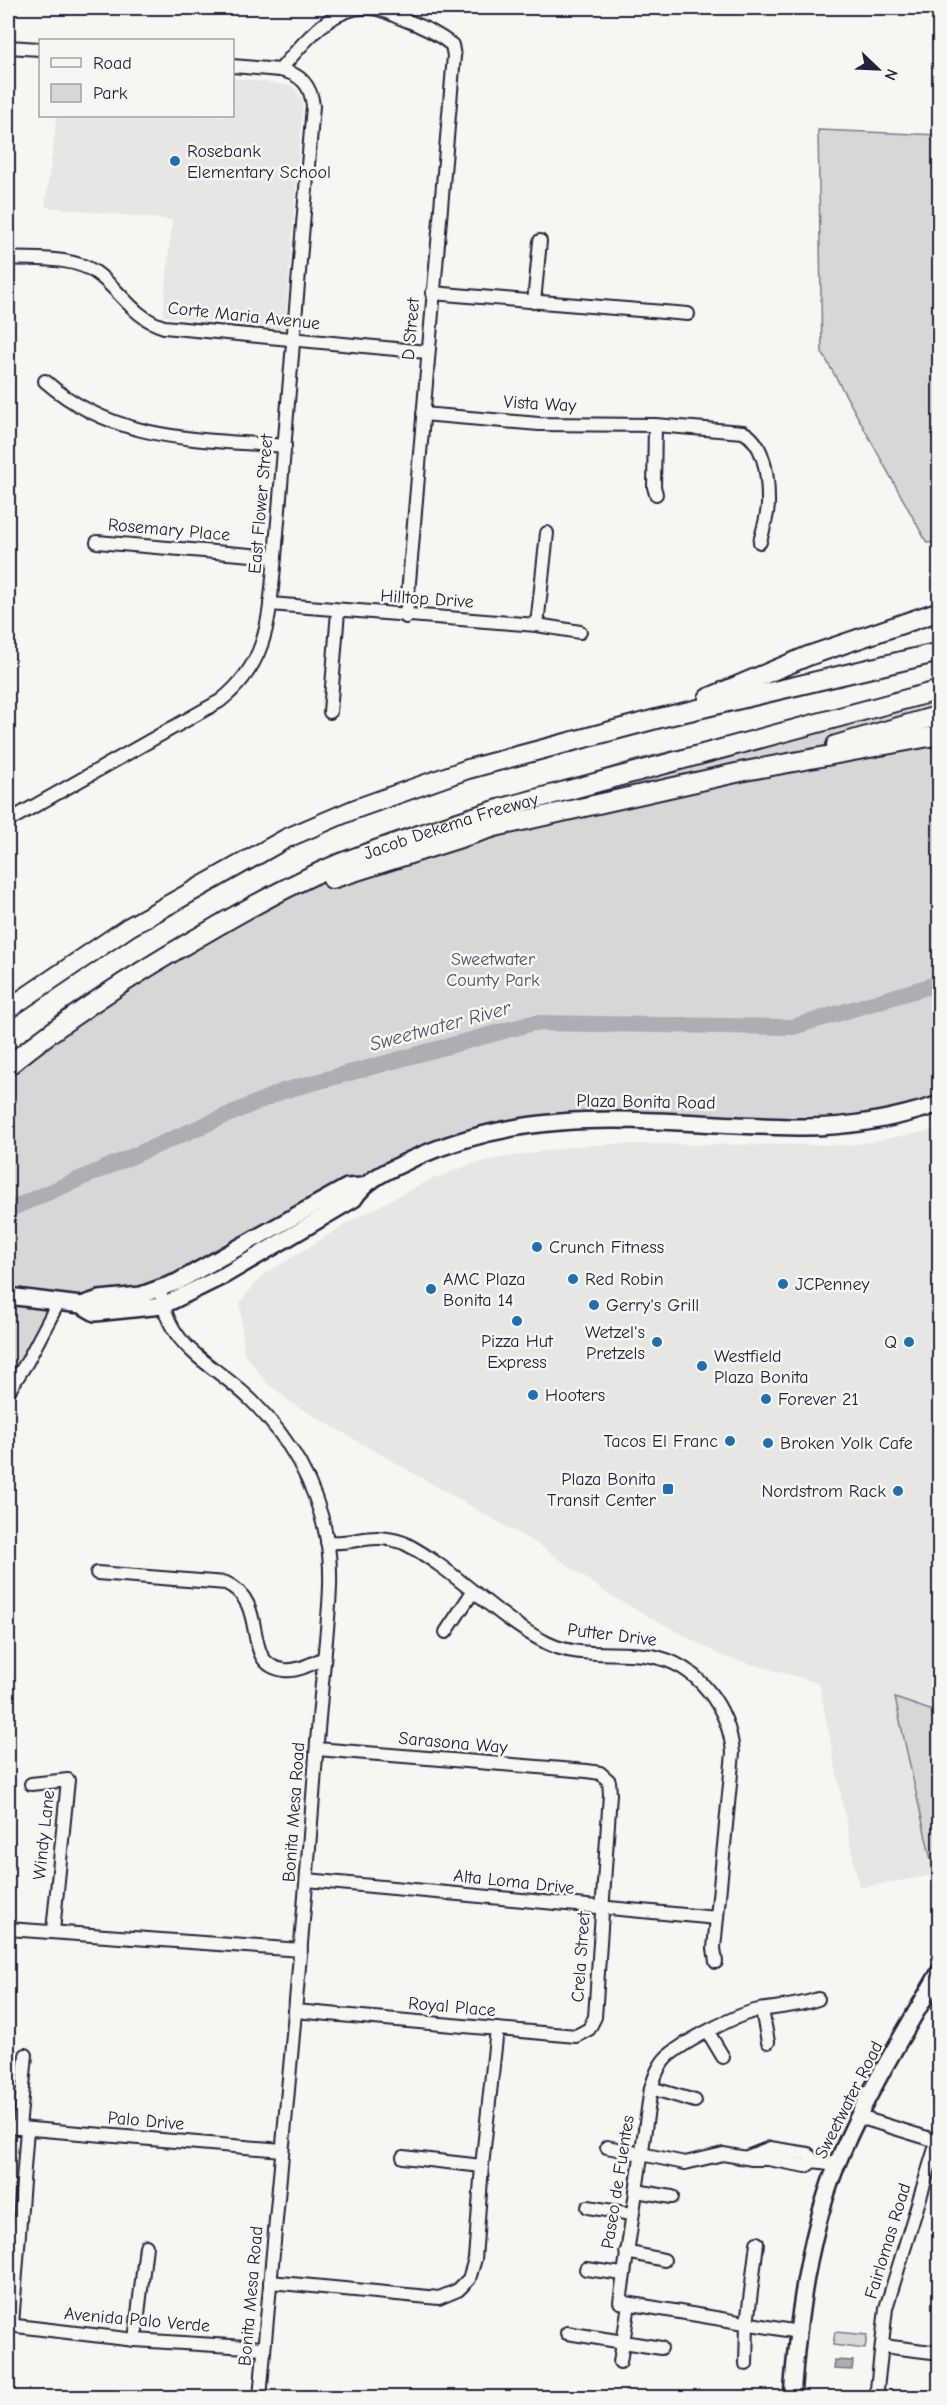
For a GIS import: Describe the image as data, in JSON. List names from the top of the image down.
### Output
{
  "streets": {
    "highway": ["Jacob Dekema Freeway"],
    "main road": ["Plaza Bonita Road", "Sweetwater Road"],
    "street": [
      "Corte Maria Avenue",
      "D Street",
      "Vista Way",
      "East Flower Street",
      "Rosemary Place",
      "Hilltop Drive",
      "Putter Drive",
      "Sarasona Way",
      "Bonita Mesa Road",
      "Windy Lane",
      "Alta Loma Drive",
      "Crela Street",
      "Royal Place",
      "Palo Drive",
      "Paseo de Fuentes",
      "Fairlomas Road",
      "Avenida Palo Verde"
    ]
  },
  "crossings": [
    ["Corte Maria Avenue", "D Street"],
    ["Corte Maria Avenue", "East Flower Street"],
    ["D Street", "Vista Way"],
    ["D Street", "East Flower Street"],
    ["D Street", "Hilltop Drive"],
    ["East Flower Street", "Rosemary Place"],
    ["East Flower Street", "Hilltop Drive"],
    ["Plaza Bonita Road", "Bonita Mesa Road"],
    ["Putter Drive", "Bonita Mesa Road"],
    ["Putter Drive", "Alta Loma Drive"],
    ["Sarasona Way", "Bonita Mesa Road"],
    ["Sarasona Way", "Crela Street"],
    ["Bonita Mesa Road", "Alta Loma Drive"],
    ["Bonita Mesa Road", "Royal Place"],
    ["Bonita Mesa Road", "Palo Drive"],
    ["Bonita Mesa Road", "Avenida Palo Verde"],
    ["Alta Loma Drive", "Crela Street"],
    ["Crela Street", "Royal Place"]
  ],
  "water": ["Sweetwater River"],
  "parks": ["Sweetwater County Park"],
  "places": {
    "other": [
      "Rosebank Elementary School",
      "Crunch Fitness",
      "Red Robin",
      "JCPenney",
      "AMC Plaza Bonita 14",
      "Gerry's Grill",
      "Pizza Hut Express",
      "Wetzel's Pretzels",
      "Q",
      "Westfield Plaza Bonita",
      "Hooters",
      "Forever 21",
      "Tacos El Franc",
      "Broken Yolk Cafe",
      "Nordstrom Rack"
    ],
    "transit": ["Plaza Bonita Transit Center"]
  },
  "legend": ["Road", "Park"],
  "north": "bottom right"
}
